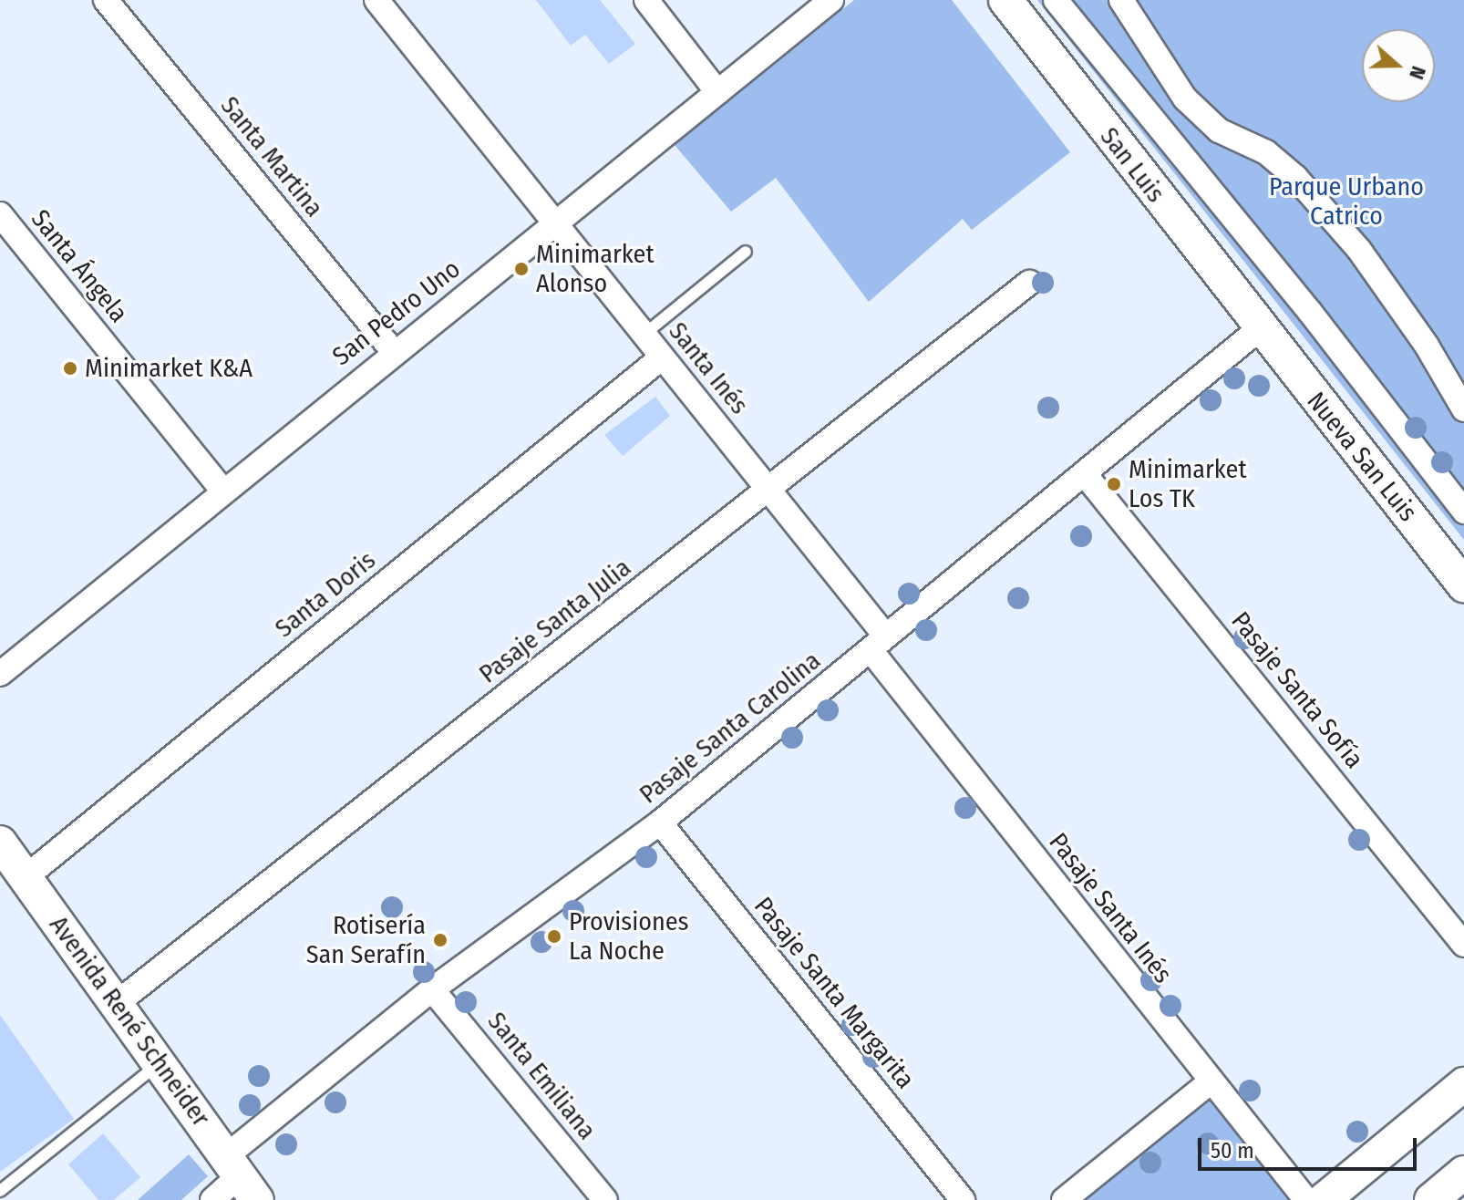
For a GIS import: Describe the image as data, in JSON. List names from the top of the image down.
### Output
{
  "streets": {
    "street": [
      "Santa Martina",
      "San Luis",
      "Santa Ángela",
      "San Pedro Uno",
      "Santa Inés",
      "Nueva San Luis",
      "Santa Doris",
      "Pasaje Santa Julia",
      "Pasaje Santa Sofía",
      "Pasaje Santa Carolina",
      "Pasaje Santa Inés",
      "Pasaje Santa Margarita",
      "Avenida René Schneider",
      "Santa Emiliana"
    ]
  },
  "crossings": [
    ["Santa Martina", "San Pedro Uno"],
    ["San Luis", "Nueva San Luis"],
    ["San Luis", "Pasaje Santa Carolina"],
    ["Santa Ángela", "San Pedro Uno"],
    ["San Pedro Uno", "Santa Inés"],
    ["Santa Inés", "Santa Doris"],
    ["Santa Inés", "Pasaje Santa Julia"],
    ["Santa Inés", "Pasaje Santa Carolina"],
    ["Santa Inés", "Pasaje Santa Inés"],
    ["Nueva San Luis", "Pasaje Santa Carolina"],
    ["Santa Doris", "Avenida René Schneider"],
    ["Pasaje Santa Julia", "Avenida René Schneider"],
    ["Pasaje Santa Sofía", "Pasaje Santa Carolina"],
    ["Pasaje Santa Carolina", "Pasaje Santa Inés"],
    ["Pasaje Santa Carolina", "Pasaje Santa Margarita"],
    ["Pasaje Santa Carolina", "Avenida René Schneider"],
    ["Pasaje Santa Carolina", "Santa Emiliana"]
  ],
  "parks": ["Parque Urbano Catrico"],
  "places": [
    "Minimarket Alonso",
    "Minimarket K&A",
    "Minimarket Los TK",
    "Provisiones La Noche",
    "Rotisería San Serafín"
  ],
  "scale_bar": "50 m",
  "north": "right"
}
